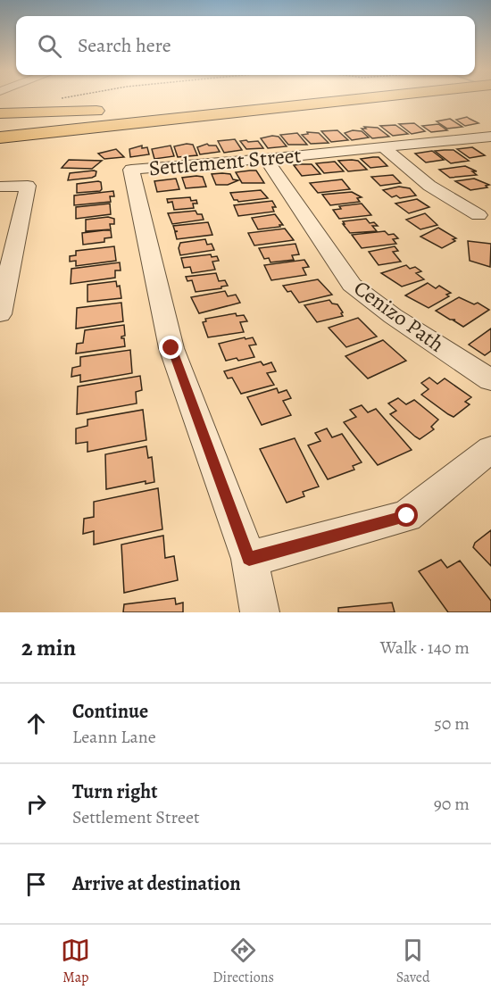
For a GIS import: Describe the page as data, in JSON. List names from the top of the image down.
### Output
{
  "streets": {
    "street": ["Settlement Street", "Cenizo Path"]
  },
  "crossings": [
    ["Settlement Street", "Cenizo Path"]
  ],
  "page": {
    "search": "Search here",
    "heading": ["2 min", "Walk · 140 m"],
    "list": [
      ["Continue", "Leann Lane", "50 m"],
      ["Turn right", "Settlement Street", "90 m"],
      "Arrive at destination"
    ],
    "nav": ["Map", "Directions", "Saved"]
  }
}
